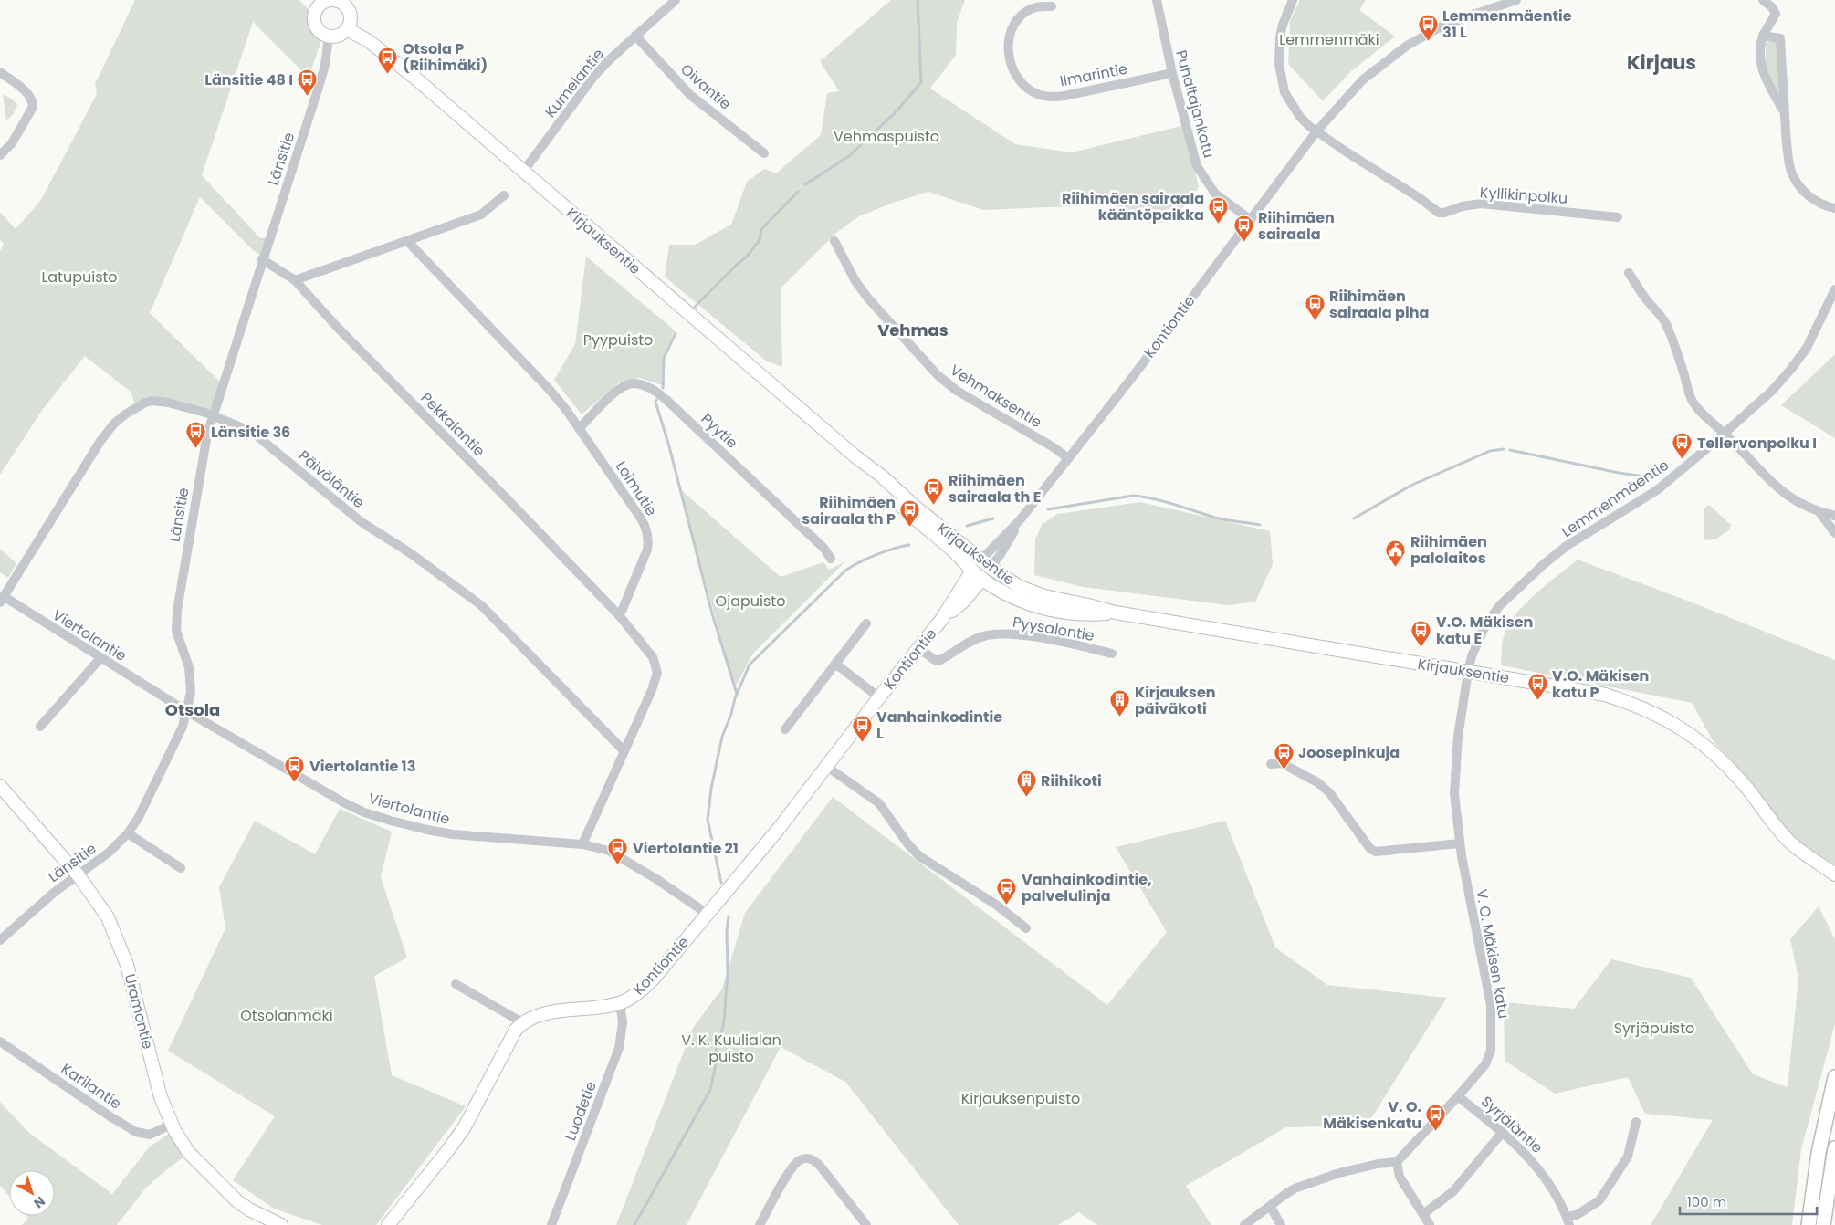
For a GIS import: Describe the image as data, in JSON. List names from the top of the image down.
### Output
{
  "streets": {
    "street": [
      "Ilmarintie",
      "Kumelantie",
      "Oivantie",
      "Puhaltajankatu",
      "Länsitie",
      "Kyllikinpolku",
      "Kirjauksentie",
      "Kontiontie",
      "Vehmaksentie",
      "Pekkalantie",
      "Pyytie",
      "Päivöläntie",
      "Loimutie",
      "Lemmenmäentie",
      "Pyysalontie",
      "Viertolantie",
      "V. O. Mäkisen katu",
      "Uramontie",
      "Karilantie",
      "Luodetie",
      "Syrjäläntie"
    ]
  },
  "crossings": [
    ["Ilmarintie", "Puhaltajankatu"],
    ["Kumelantie", "Oivantie"],
    ["Kumelantie", "Kirjauksentie"],
    ["Puhaltajankatu", "Kontiontie"],
    ["Länsitie", "Kirjauksentie"],
    ["Länsitie", "Pekkalantie"],
    ["Länsitie", "Päivöläntie"],
    ["Länsitie", "Viertolantie"],
    ["Länsitie", "Uramontie"],
    ["Kyllikinpolku", "Kontiontie"],
    ["Kirjauksentie", "Kontiontie"],
    ["Kirjauksentie", "Lemmenmäentie"],
    ["Kirjauksentie", "V. O. Mäkisen katu"],
    ["Kontiontie", "Vehmaksentie"],
    ["Kontiontie", "Pyysalontie"],
    ["Kontiontie", "Viertolantie"],
    ["Kontiontie", "Luodetie"],
    ["Pekkalantie", "Loimutie"],
    ["Pyytie", "Loimutie"],
    ["Päivöläntie", "Viertolantie"],
    ["Lemmenmäentie", "V. O. Mäkisen katu"],
    ["V. O. Mäkisen katu", "Syrjäläntie"],
    ["Uramontie", "Karilantie"]
  ],
  "districts": ["Kirjaus", "Vehmas", "Otsola"],
  "parks": [
    "Lemmenmäki",
    "Vehmaspuisto",
    "Latupuisto",
    "Pyypuisto",
    "Ojapuisto",
    "Otsolanmäki",
    "Syrjäpuisto",
    "V. K. Kuulialan puisto",
    "Kirjauksenpuisto"
  ],
  "places": {
    "bus stop": [
      "Lemmenmäentie 31 L",
      "Otsola P (Riihimäki)",
      "Länsitie 48 I",
      "Riihimäen sairaala kääntöpaikka",
      "Riihimäen sairaala",
      "Riihimäen sairaala piha",
      "Länsitie 36",
      "Tellervonpolku I",
      "Riihimäen sairaala th E",
      "Riihimäen sairaala th P",
      "V.O. Mäkisen katu E",
      "V.O. Mäkisen katu P",
      "Vanhainkodintie L",
      "Joosepinkuja",
      "Viertolantie 13",
      "Viertolantie 21",
      "Vanhainkodintie, palvelulinja",
      "V. O. Mäkisenkatu"
    ],
    "public building": ["Riihimäen palolaitos"],
    "building": ["Kirjauksen päiväkoti", "Riihikoti"]
  },
  "scale_bar": "100 m",
  "north": "bottom right"
}
